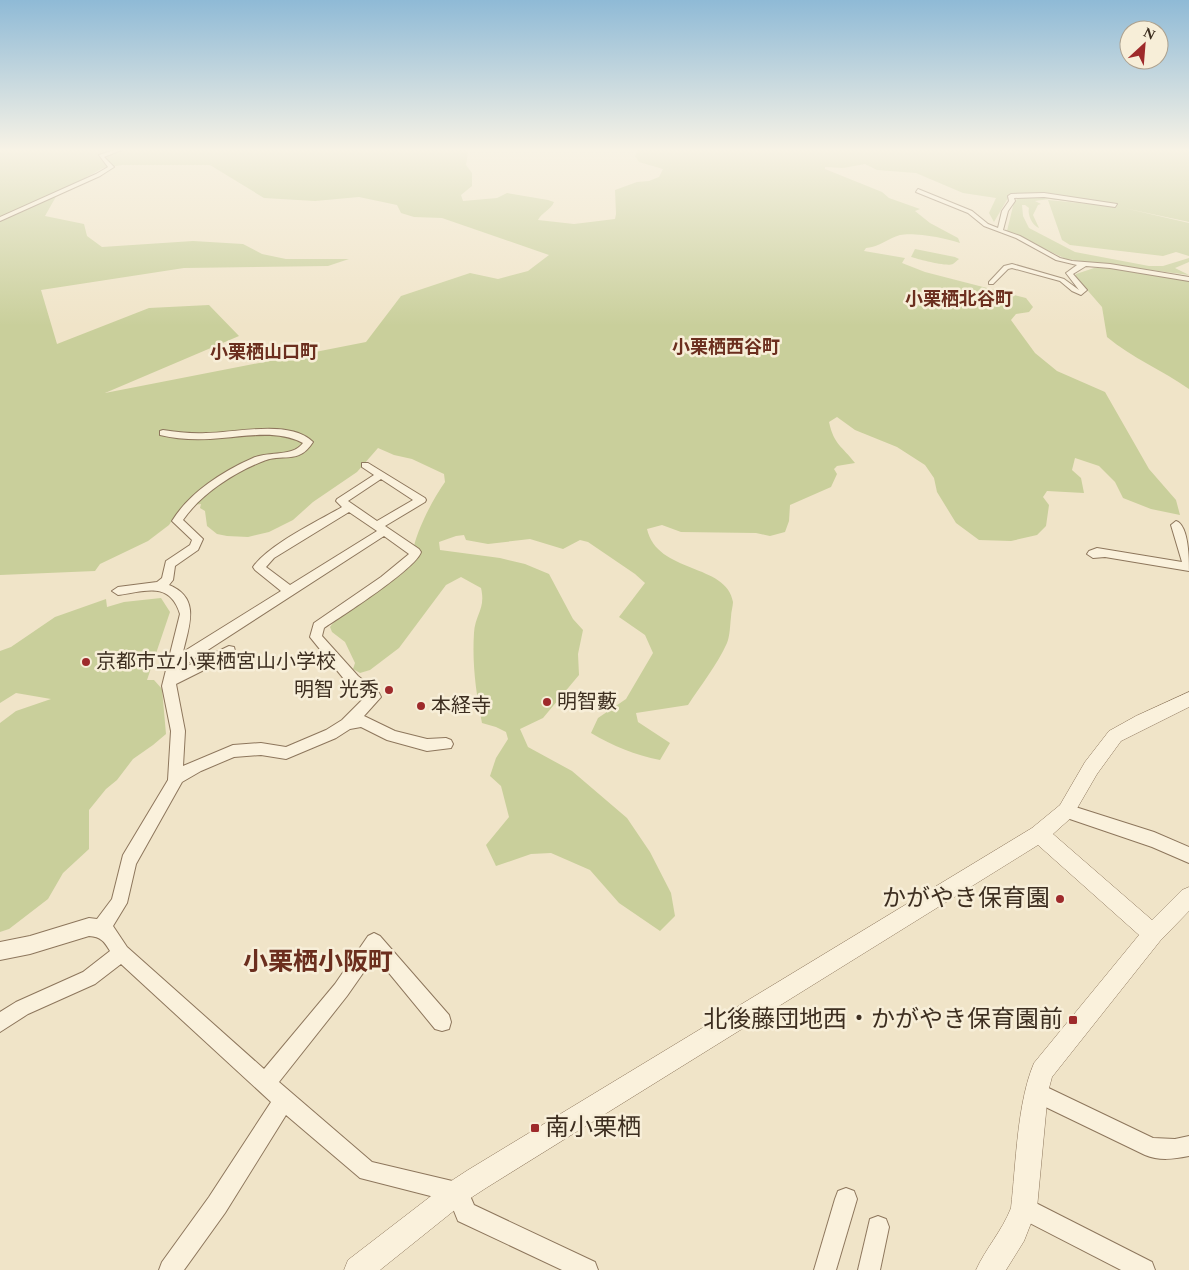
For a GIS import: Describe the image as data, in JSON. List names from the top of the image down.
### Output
{
  "districts": [
    "小栗栖北谷町",
    "小栗栖西谷町",
    "小栗栖山口町",
    "小栗栖小阪町"
  ],
  "places": {
    "other": [
      "京都市立小栗栖宮山小学校",
      "明智 光秀",
      "明智藪",
      "本経寺",
      "かがやき保育園"
    ],
    "transit": ["北後藤団地西・かがやき保育園前", "南小栗栖"]
  },
  "north": "top right"
}
